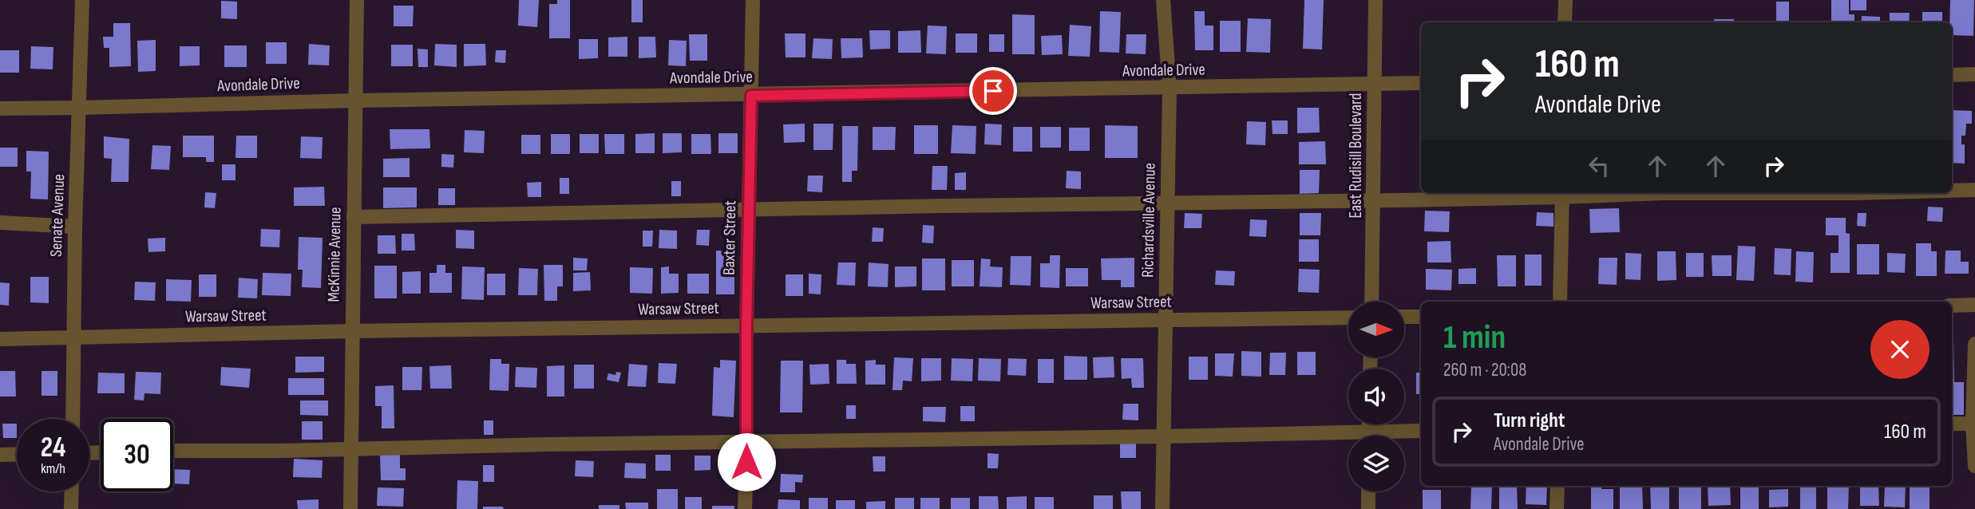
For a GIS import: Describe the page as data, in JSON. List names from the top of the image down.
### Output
{
  "streets": {
    "street": [
      "Avondale Drive",
      "East Rudisill Boulevard",
      "Senate Avenue",
      "Richardsville Avenue",
      "Baxter Street",
      "McKinnie Avenue",
      "Warsaw Street"
    ]
  },
  "crossings": [
    ["Avondale Drive", "East Rudisill Boulevard"],
    ["Avondale Drive", "Senate Avenue"],
    ["Avondale Drive", "Richardsville Avenue"],
    ["Avondale Drive", "Baxter Street"],
    ["Avondale Drive", "McKinnie Avenue"],
    ["Senate Avenue", "Warsaw Street"],
    ["Richardsville Avenue", "Warsaw Street"],
    ["Baxter Street", "Warsaw Street"],
    ["McKinnie Avenue", "Warsaw Street"]
  ],
  "north": "right",
  "page": {
    "turn": ["160 m", "Avondale Drive"],
    "heading": ["1 min", "260 m · 20:08"],
    "list": [
      {
        "name": "Turn right",
        "note": "Avondale Drive",
        "value": "160 m"
      }
    ],
    "speed": "24 km/h",
    "limit": "30"
  }
}
